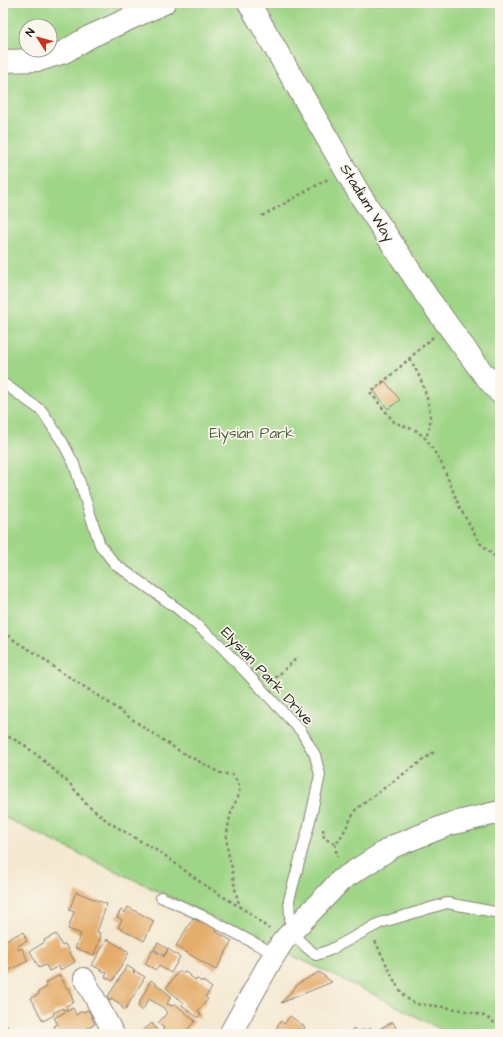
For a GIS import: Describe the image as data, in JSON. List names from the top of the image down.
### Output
{
  "streets": {
    "street": ["Stadium Way"],
    "lane": ["Elysian Park Drive"]
  },
  "parks": ["Elysian Park"],
  "north": "top left"
}
